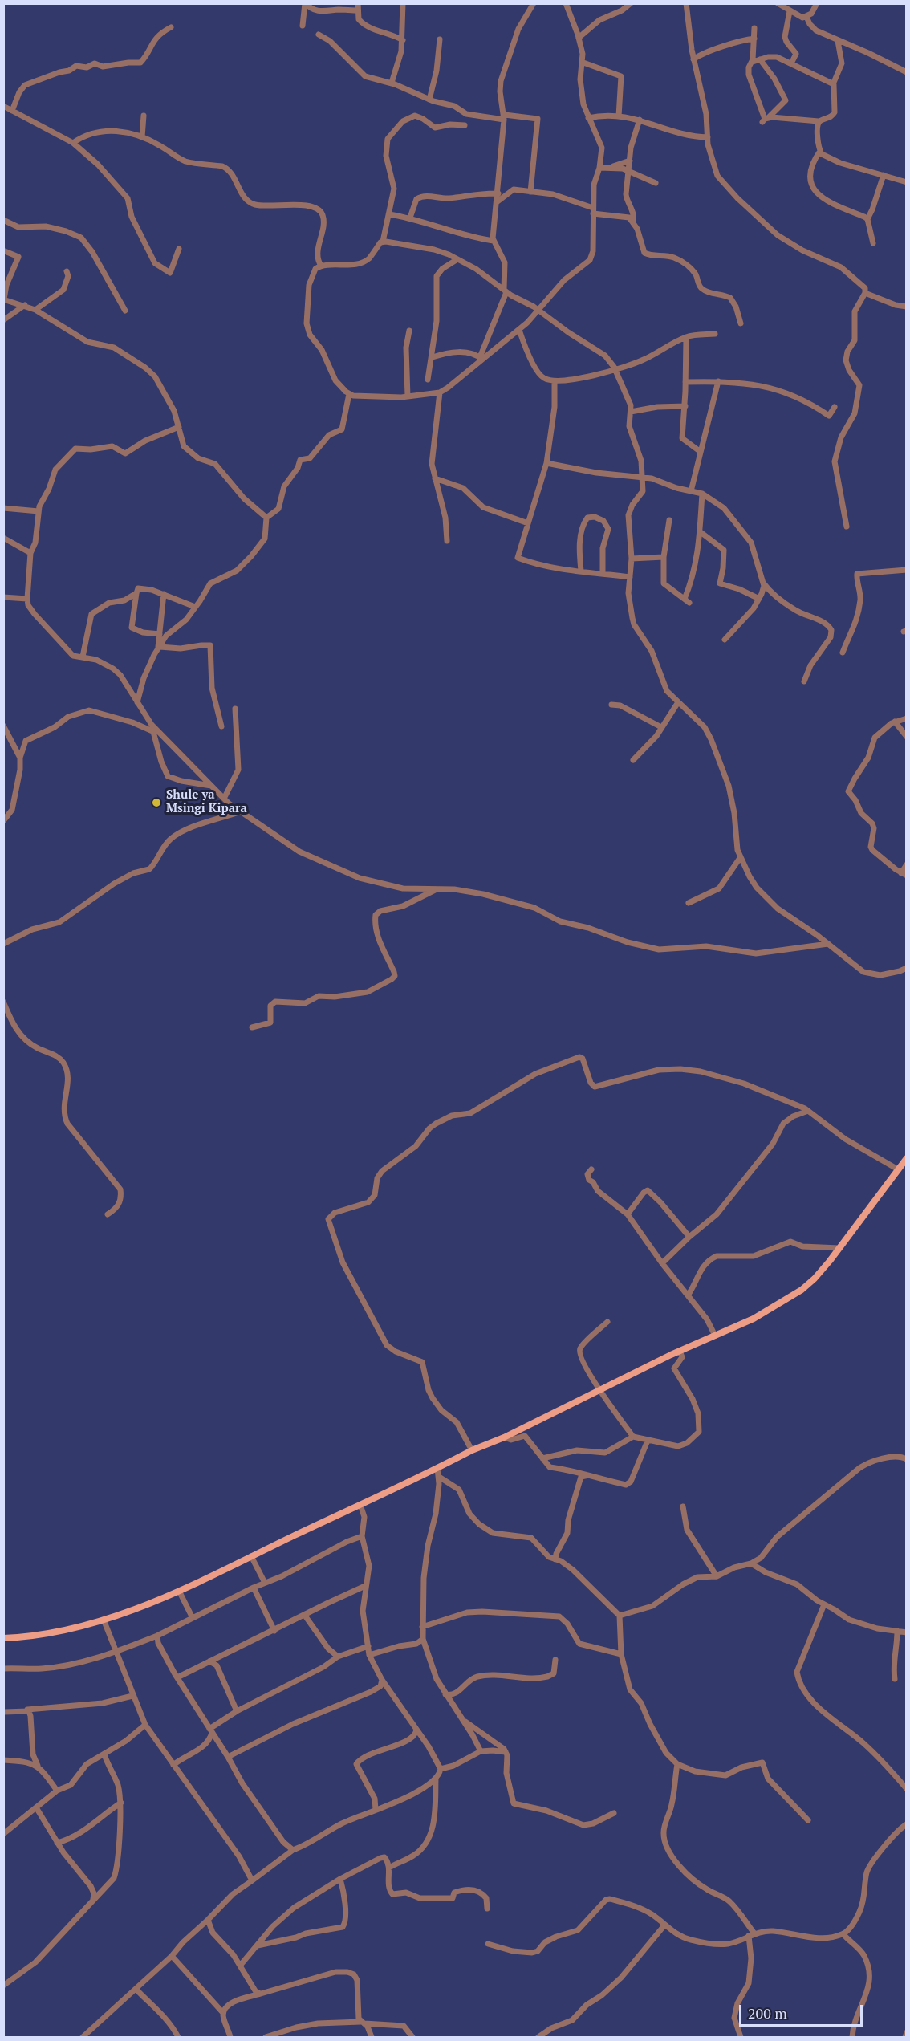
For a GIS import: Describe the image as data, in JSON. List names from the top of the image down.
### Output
{
  "places": ["Shule ya Msingi Kipara"],
  "scale_bar": "200 m"
}
